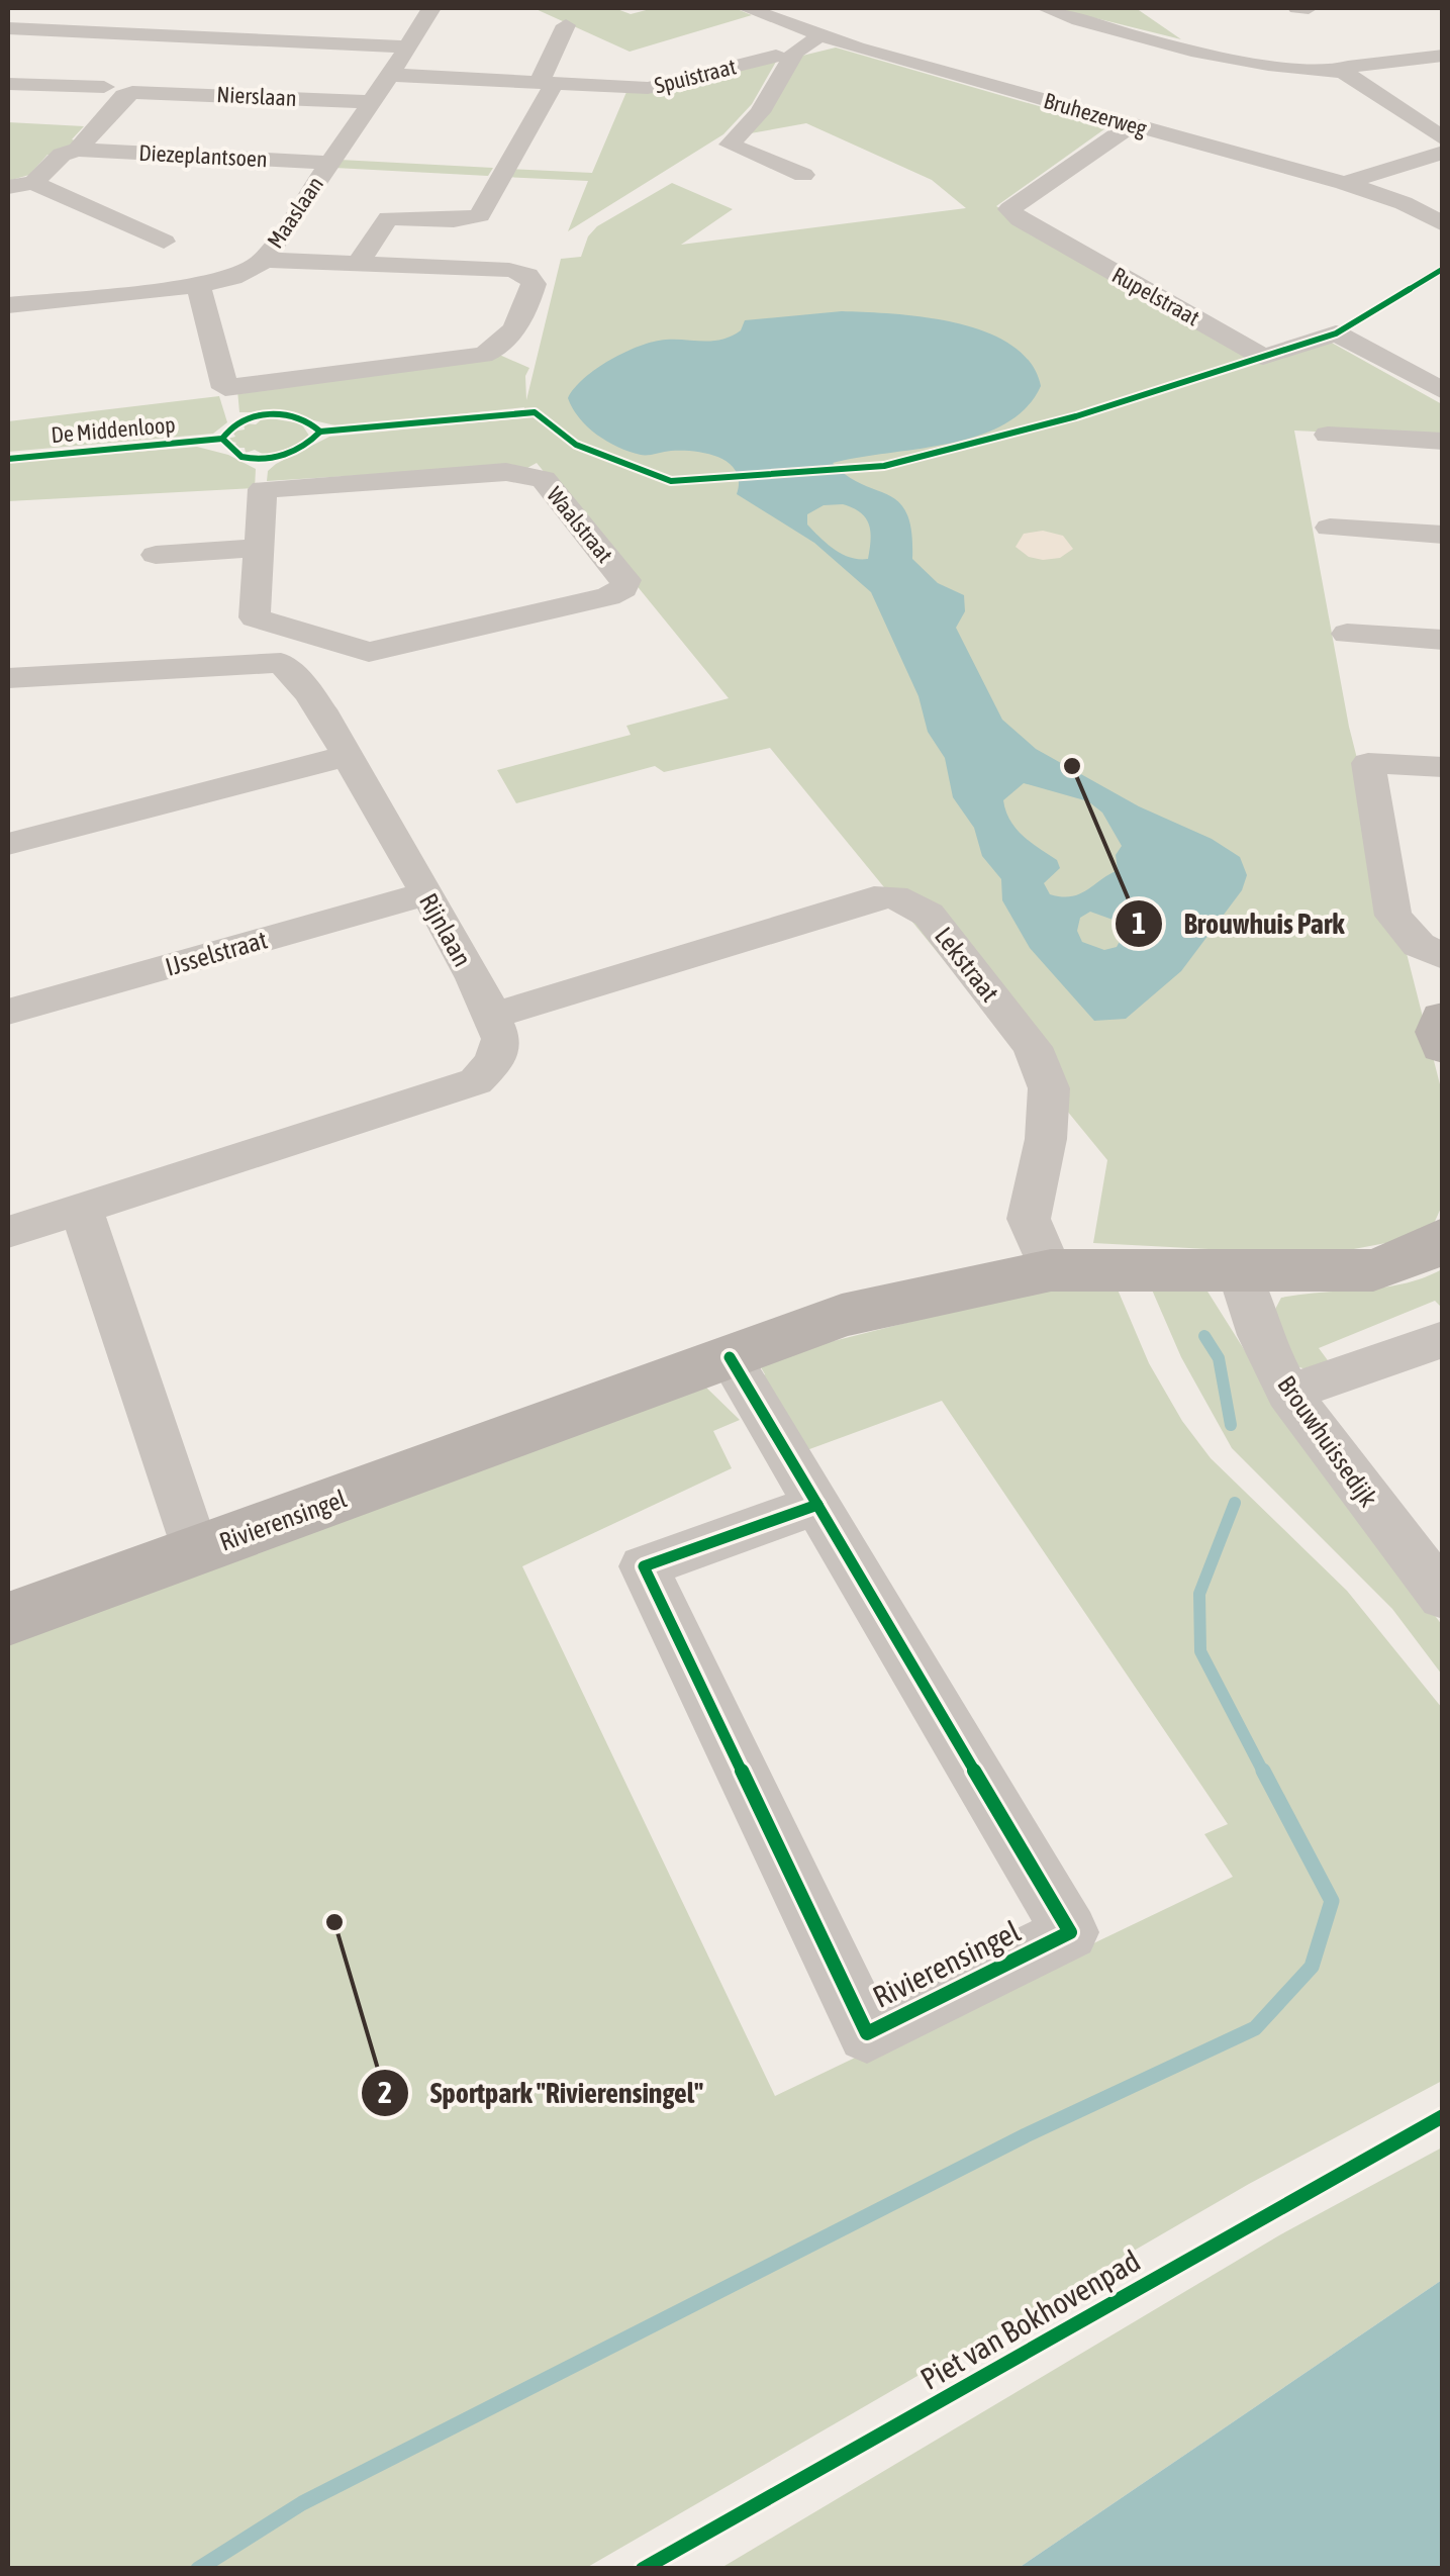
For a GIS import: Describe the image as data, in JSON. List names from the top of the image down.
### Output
{
  "streets": {
    "street": [
      "Spuistraat",
      "Nierslaan",
      "Bruhezerweg",
      "Diezeplantsoen",
      "Maaslaan",
      "Rupelstraat",
      "Waalstraat",
      "Rijnlaan",
      "IJsselstraat",
      "Lekstraat",
      "Brouwhuissedijk",
      "Rivierensingel"
    ],
    "cycle path": ["De Middenloop", "Piet van Bokhovenpad"]
  },
  "crossings": [
    ["Spuistraat", "Maaslaan"],
    ["Nierslaan", "Diezeplantsoen"],
    ["Nierslaan", "Maaslaan"],
    ["Bruhezerweg", "Rupelstraat"],
    ["Diezeplantsoen", "Maaslaan"],
    ["Rijnlaan", "IJsselstraat"],
    ["Rijnlaan", "Lekstraat"],
    ["Lekstraat", "Rivierensingel"],
    ["Brouwhuissedijk", "Rivierensingel"]
  ],
  "places": ["Brouwhuis Park", "Sportpark \"Rivierensingel\""]
}
